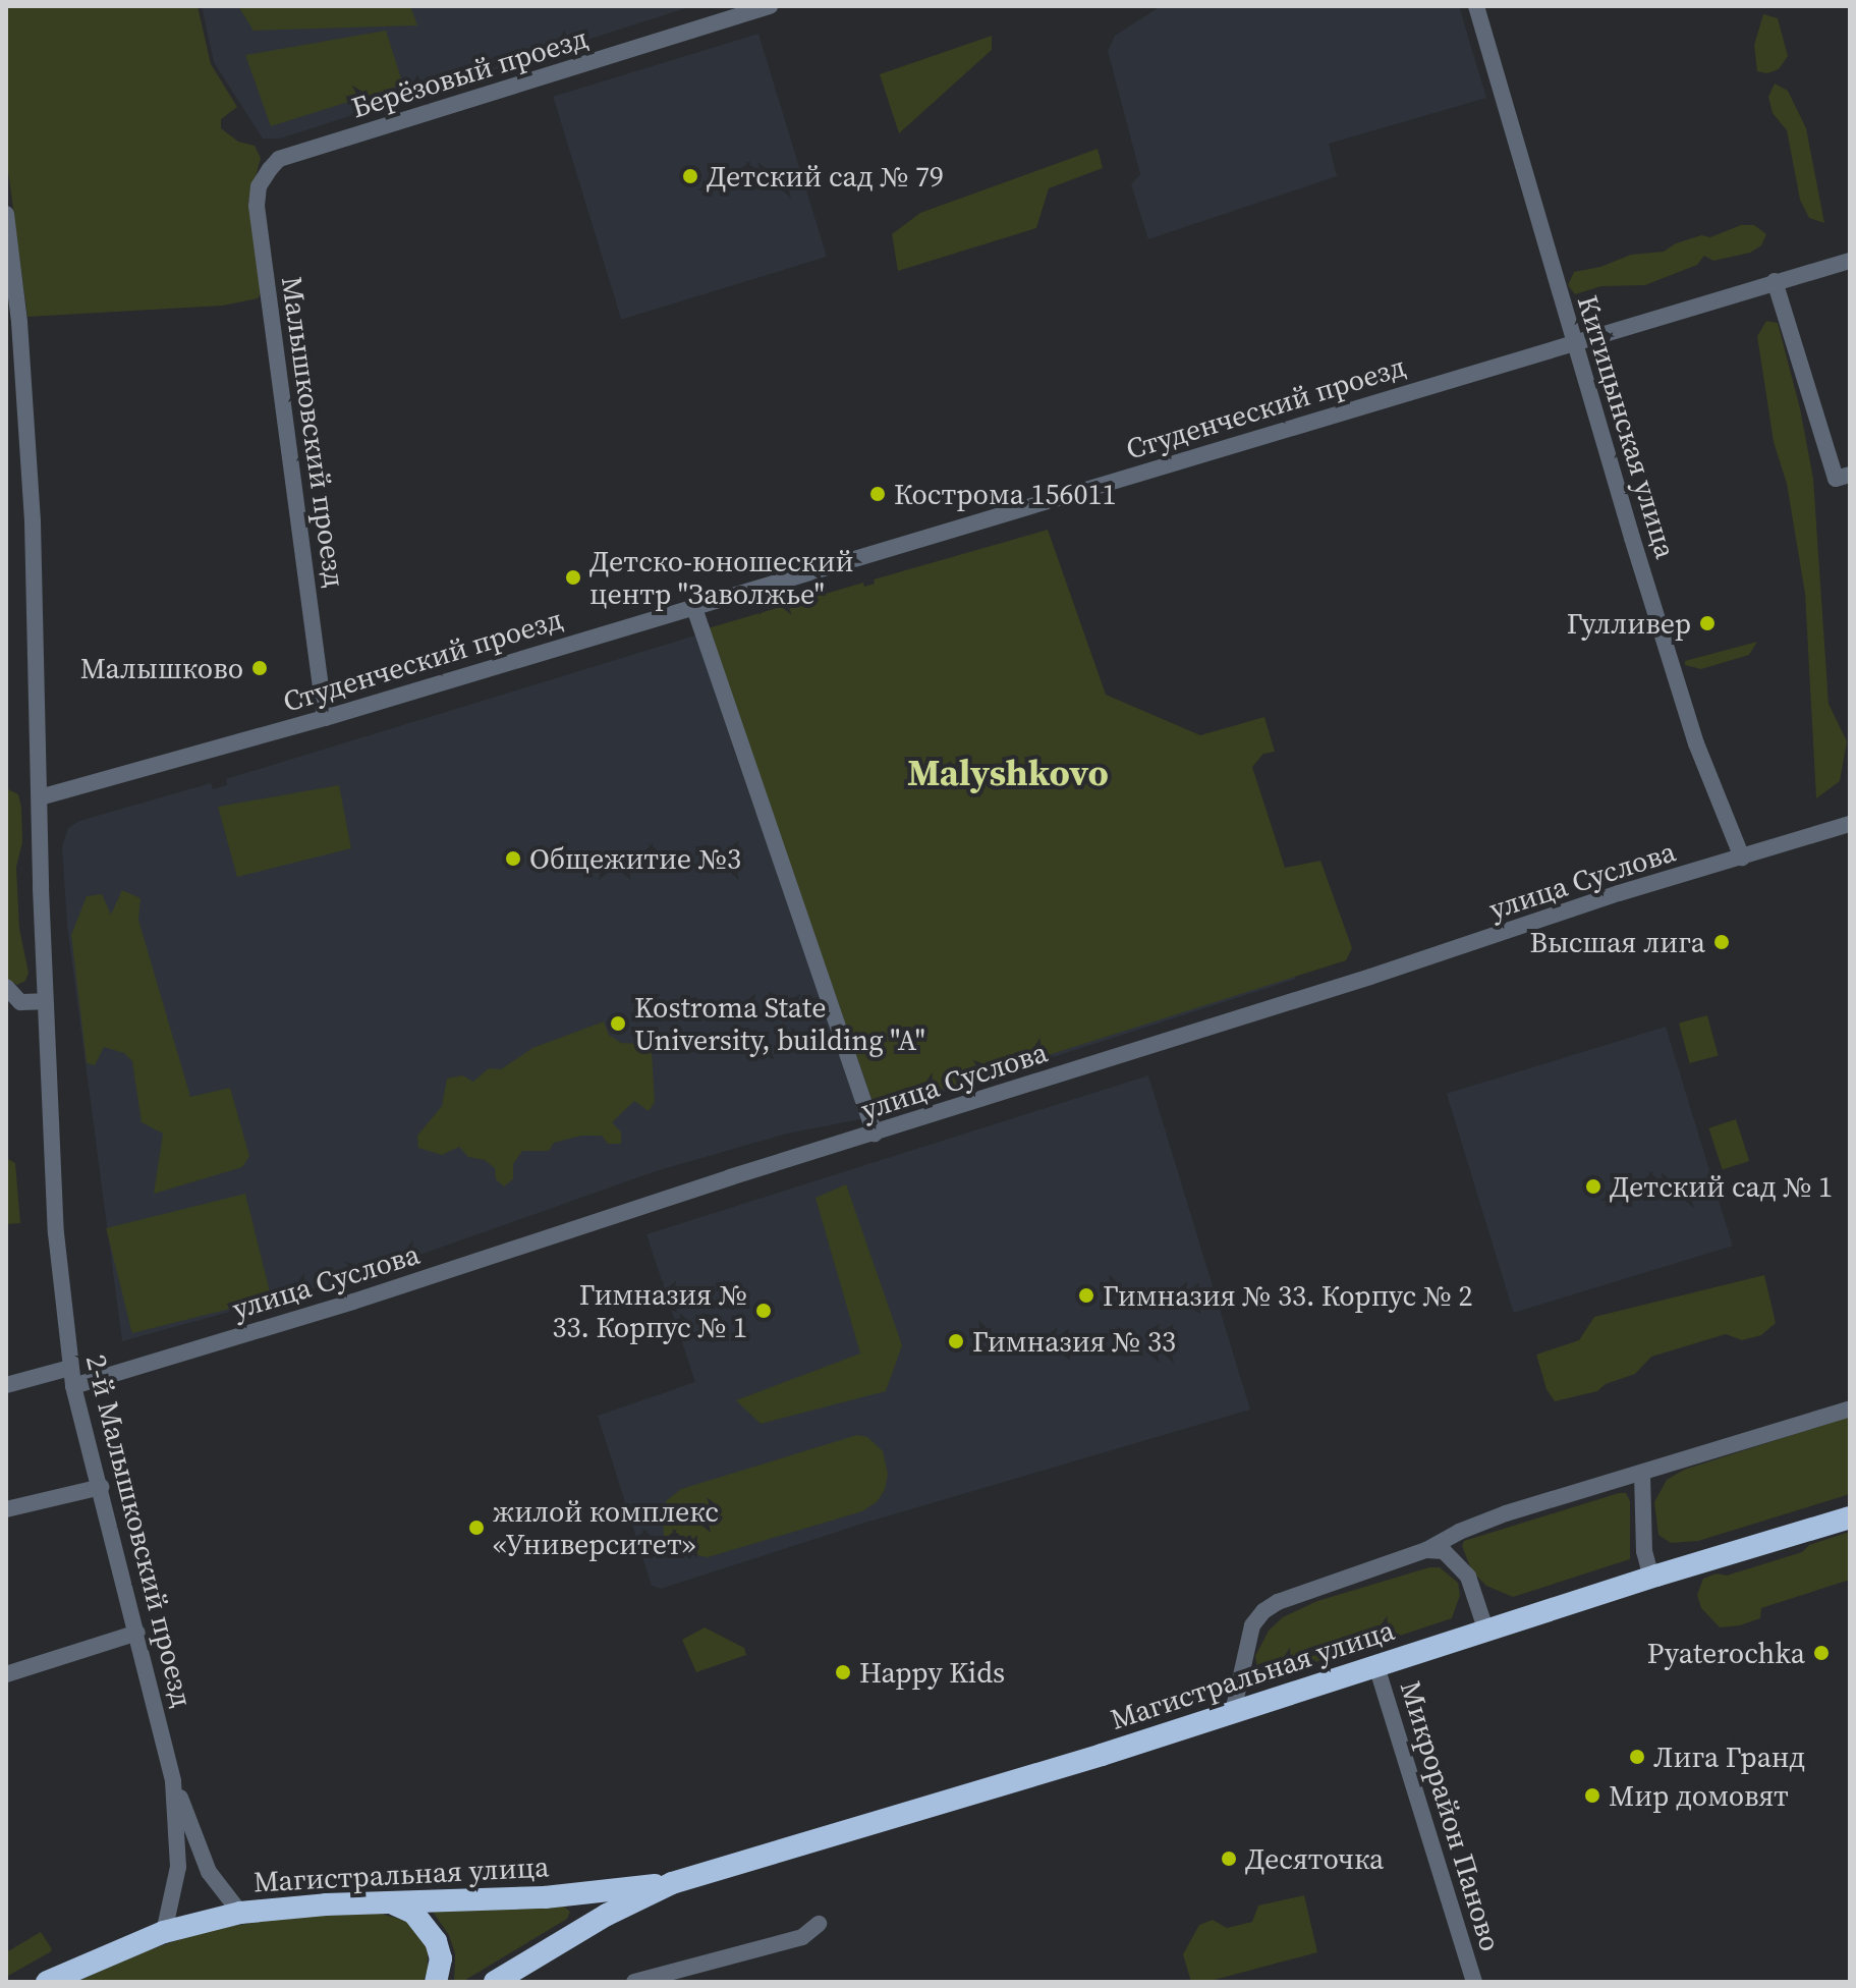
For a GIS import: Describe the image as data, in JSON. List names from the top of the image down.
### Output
{
  "streets": {
    "highway": ["Магистральная улица"],
    "street": [
      "Берёзовый проезд",
      "Студенческий проезд",
      "Китицынская улица",
      "Малышковский проезд",
      "улица Суслова",
      "2-й Малышковский проезд",
      "Микрорайон Паново"
    ]
  },
  "crossings": [
    ["Берёзовый проезд", "Малышковский проезд"],
    ["Студенческий проезд", "Китицынская улица"],
    ["Студенческий проезд", "Малышковский проезд"],
    ["Студенческий проезд", "2-й Малышковский проезд"],
    ["Китицынская улица", "улица Суслова"],
    ["улица Суслова", "2-й Малышковский проезд"],
    ["2-й Малышковский проезд", "Магистральная улица"],
    ["Магистральная улица", "Микрорайон Паново"]
  ],
  "districts": ["Malyshkovo"],
  "places": [
    "Детский сад № 79",
    "Кострома 156011",
    "Детско-юношеский центр \"Заволжье\"",
    "Гулливер",
    "Малышково",
    "Общежитие №3",
    "Высшая лига",
    "Kostroma State University, building \"A\"",
    "Детский сад № 1",
    "Гимназия № 33. Корпус № 2",
    "Гимназия № 33. Корпус № 1",
    "Гимназия № 33",
    "жилой комплекс «Университет»",
    "Pyaterochka",
    "Happy Kids",
    "Лига Гранд",
    "Мир домовят",
    "Десяточка"
  ]
}
